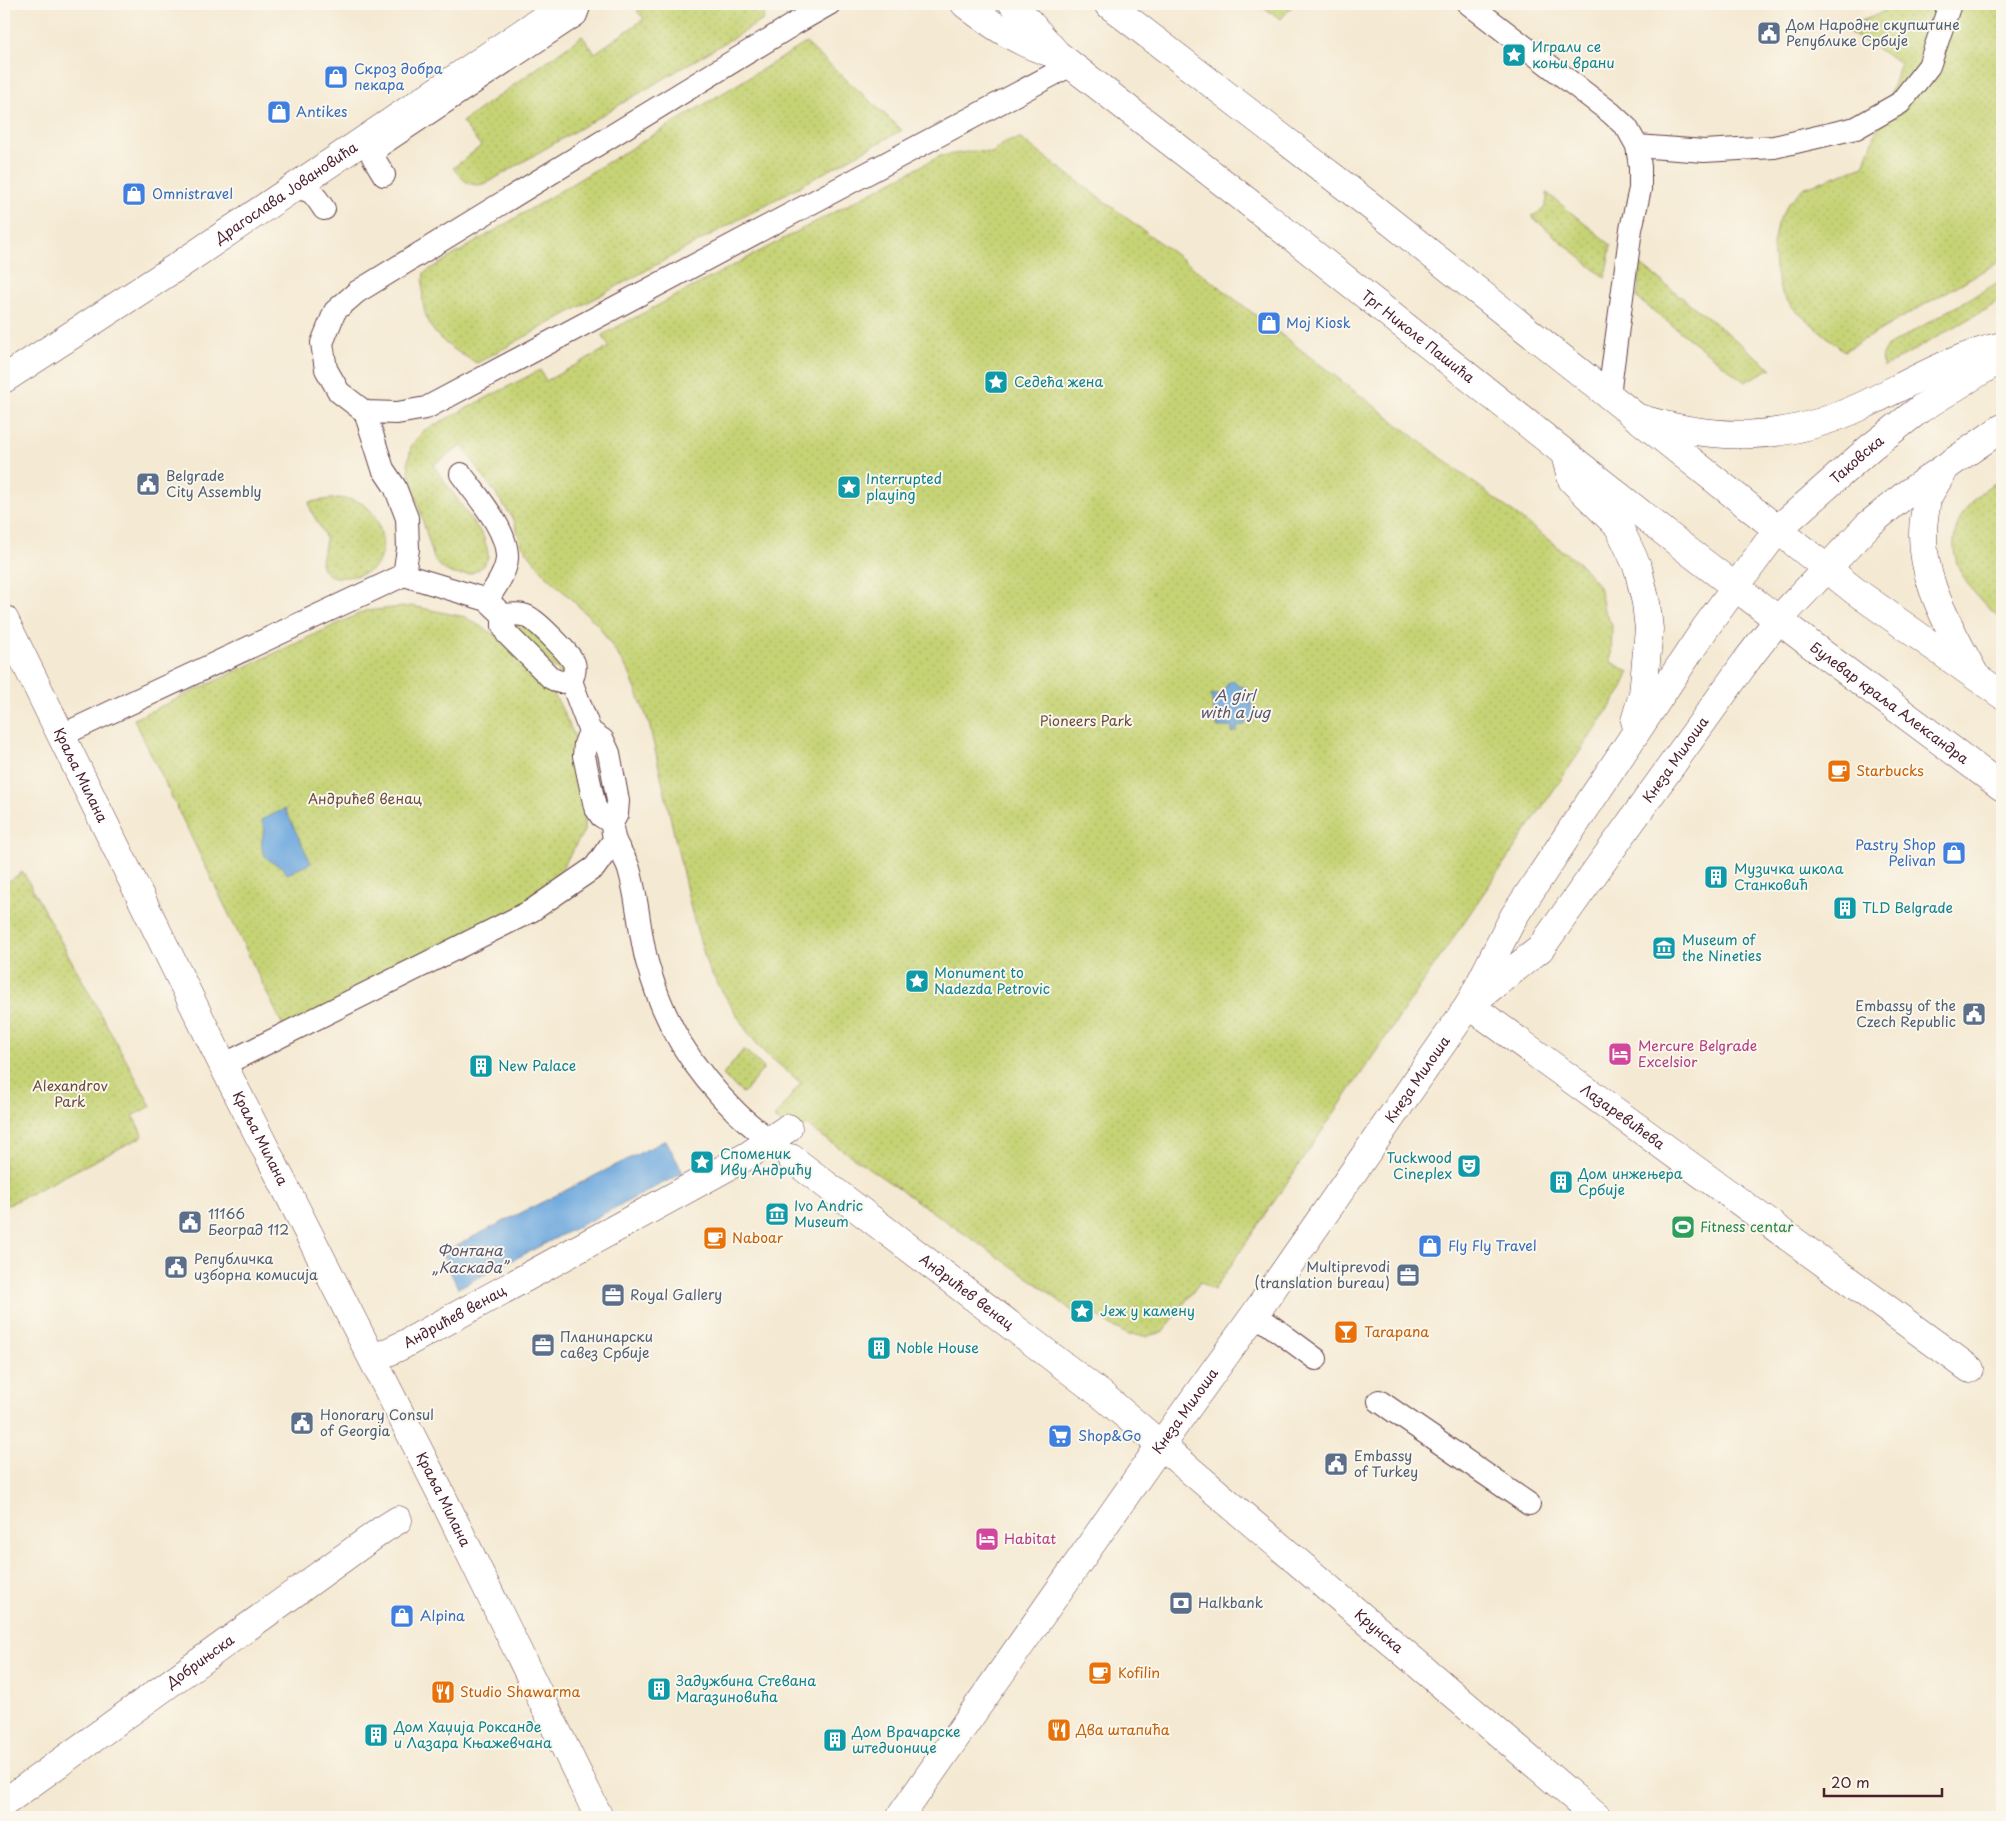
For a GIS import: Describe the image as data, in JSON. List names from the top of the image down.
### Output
{
  "streets": {
    "main road": [
      "Драгослава Јовановића",
      "Трг Николе Пашића",
      "Таковска",
      "Булевар краља Александра",
      "Кнеза Милоша",
      "Краља Милана",
      "Лазаревићева",
      "Андрићев венац",
      "Крунска",
      "Добрињска"
    ]
  },
  "crossings": [
    ["Трг Николе Пашића", "Таковска"],
    ["Трг Николе Пашића", "Булевар краља Александра"],
    ["Трг Николе Пашића", "Кнеза Милоша"],
    ["Таковска", "Кнеза Милоша"],
    ["Булевар краља Александра", "Кнеза Милоша"],
    ["Кнеза Милоша", "Лазаревићева"],
    ["Кнеза Милоша", "Андрићев венац"],
    ["Кнеза Милоша", "Крунска"],
    ["Краља Милана", "Андрићев венац"],
    ["Андрићев венац", "Крунска"]
  ],
  "water": ["A girl with a jug", "Фонтана „Каскада”"],
  "parks": ["Pioneers Park", "Андрићев венац", "Alexandrov Park"],
  "places": {
    "public building": [
      "Дом Народне скупштине Републике Србије",
      "Belgrade City Assembly",
      "Embassy of the Czech Republic",
      "11166 Београд 112",
      "Републичка изборна комисија",
      "Honorary Consul of Georgia",
      "Embassy of Turkey"
    ],
    "place": [
      "Играли се коњи врани",
      "Седећа жена",
      "Interrupted playing",
      "Monument to Nadezda Petrovic",
      "Споменик Иву Андрићу",
      "Јеж у камену"
    ],
    "shop": [
      "Скроз добра пекара",
      "Antikes",
      "Omnistravel",
      "Moj Kiosk",
      "Pastry Shop Pelivan",
      "Fly Fly Travel",
      "Alpina"
    ],
    "cafe": ["Starbucks", "Naboar", "Kofilin"],
    "building": [
      "Музичка школа Станковић",
      "TLD Belgrade",
      "New Palace",
      "Дом инжењера Србије",
      "Noble House",
      "Задужбина Стевана Магазиновића",
      "Дом Хаџија Роксанде и Лазара Књажевчана",
      "Дом Врачарске штедионице"
    ],
    "museum": ["Museum of the Nineties", "Ivo Andric Museum"],
    "hotel": ["Mercure Belgrade Excelsior", "Habitat"],
    "theatre": ["Tuckwood Cineplex"],
    "sports": ["Fitness centar"],
    "office": ["Multiprevodi (translation bureau)", "Royal Gallery", "Планинарски савез Србије"],
    "bar": ["Tarapana"],
    "supermarket": ["Shop&Go"],
    "bank": ["Halkbank"],
    "restaurant": ["Studio Shawarma", "Два штапића"]
  },
  "scale_bar": "20 m"
}
